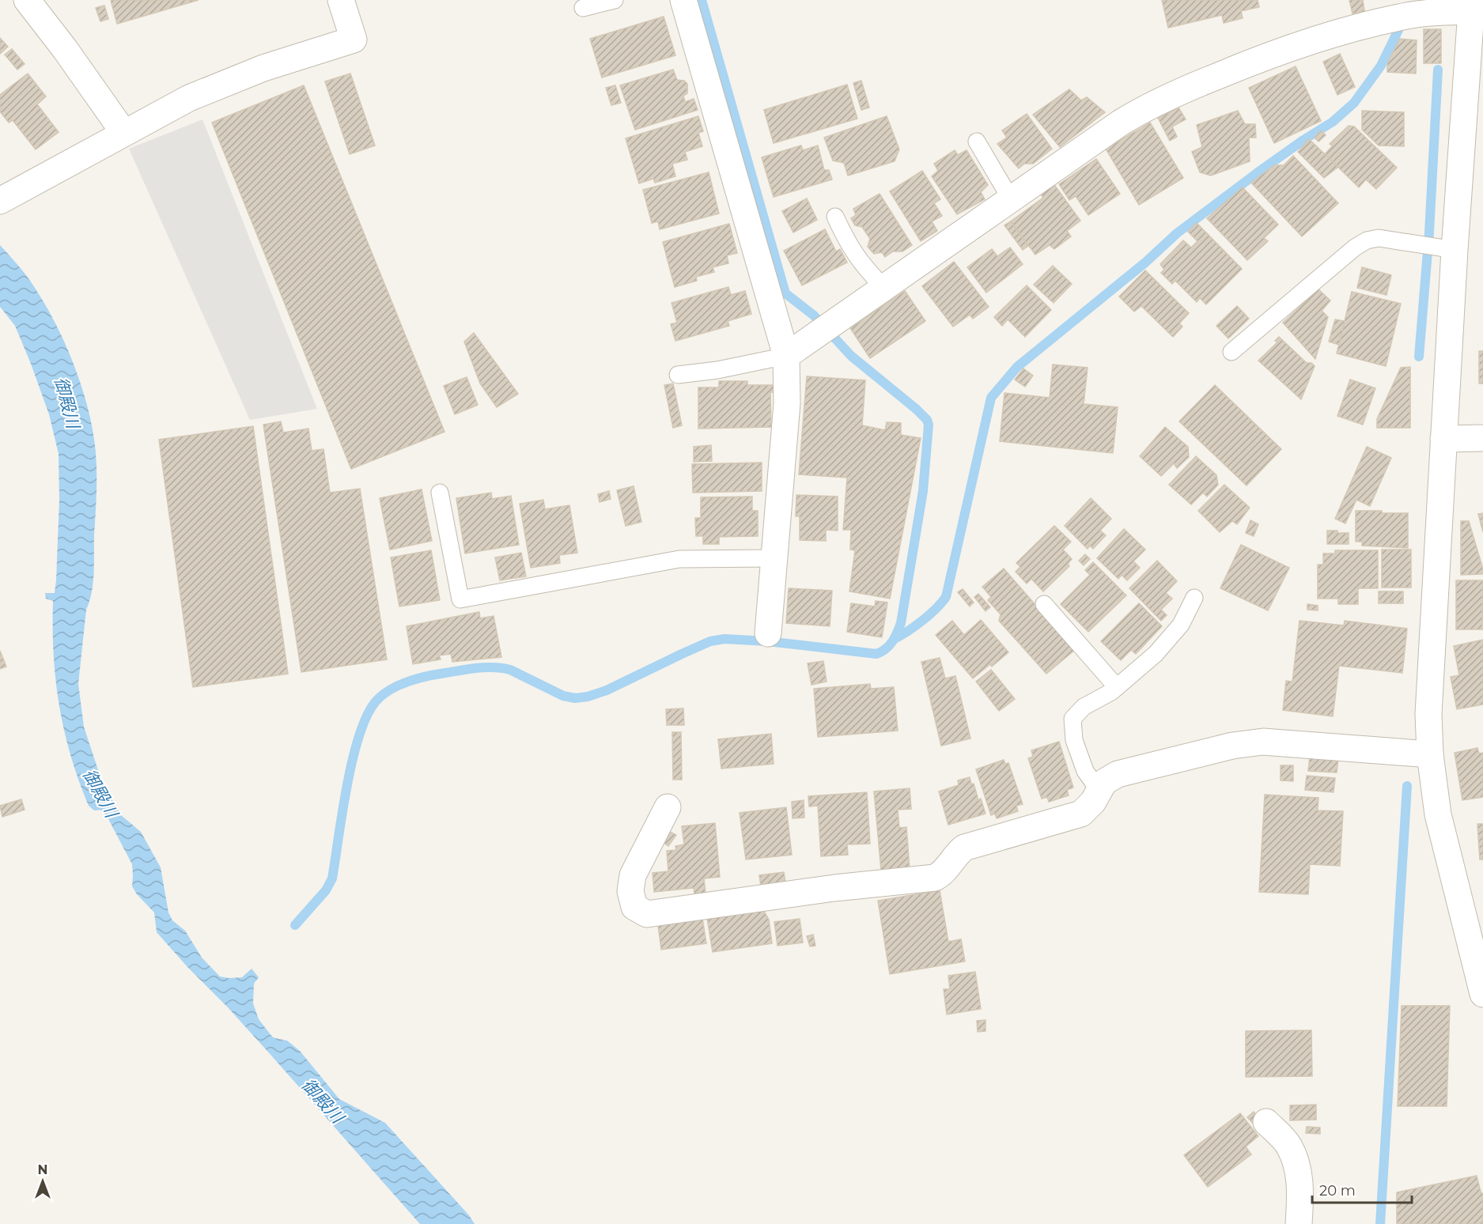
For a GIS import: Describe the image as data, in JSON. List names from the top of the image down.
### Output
{
  "water": ["御殿川"],
  "scale_bar": "20 m",
  "north": "top"
}
